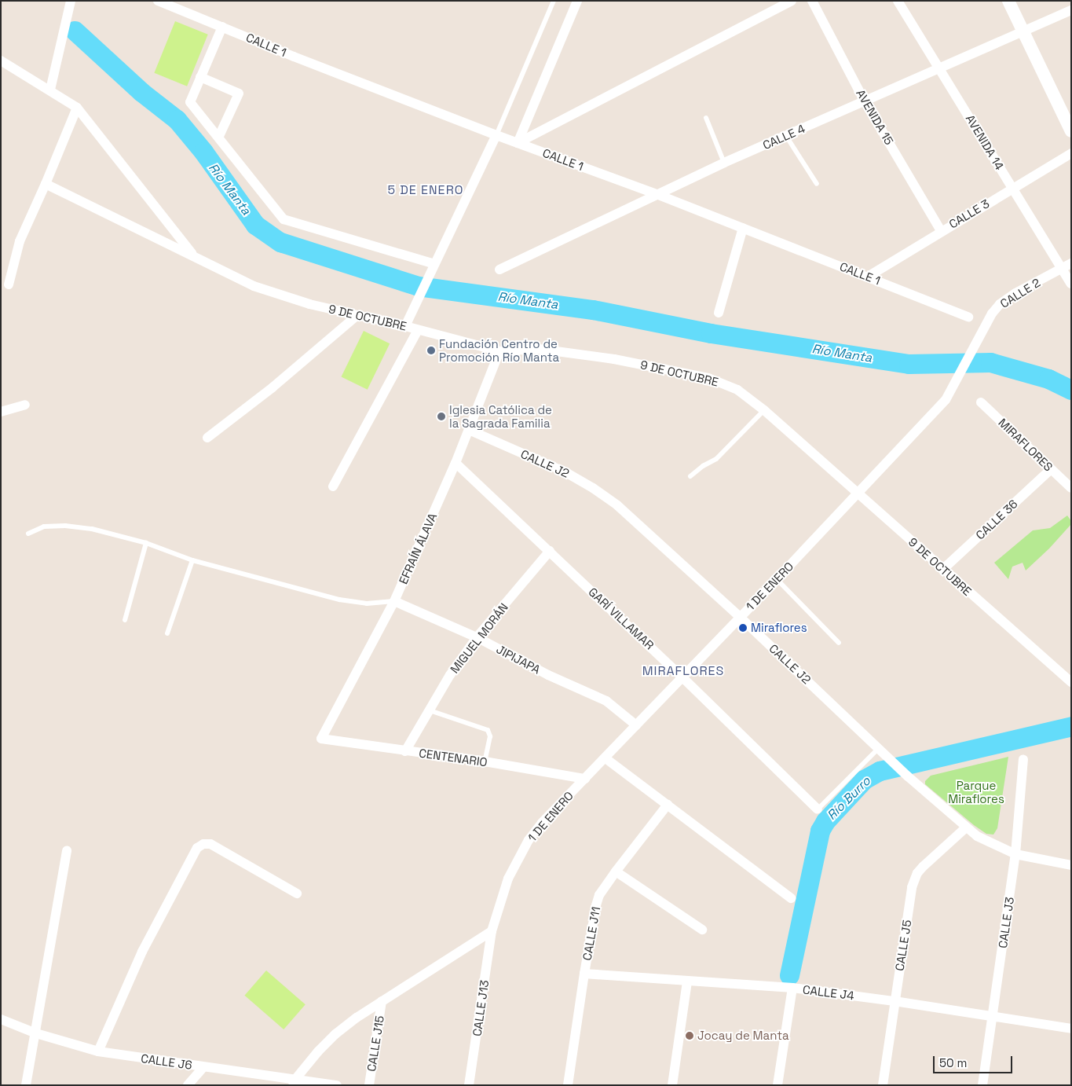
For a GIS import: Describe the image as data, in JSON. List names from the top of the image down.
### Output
{
  "streets": {
    "street": [
      "CALLE 1",
      "AVENIDA 15",
      "CALLE 4",
      "AVENIDA 14",
      "CALLE 3",
      "CALLE 2",
      "9 DE OCTUBRE",
      "MIRAFLORES",
      "CALLE J2",
      "CALLE 36",
      "EFRAÍN ÁLAVA",
      "1 DE ENERO",
      "GARÍ VILLAMAR",
      "MIGUEL MORÁN",
      "JIPIJAPA",
      "CENTENARIO",
      "CALLE J3",
      "CALLE J11",
      "CALLE J5",
      "CALLE J4",
      "CALLE J13",
      "CALLE J15",
      "CALLE J6"
    ]
  },
  "crossings": [
    ["CALLE 1", "CALLE 4"],
    ["CALLE 1", "CALLE 3"],
    ["AVENIDA 15", "CALLE 4"],
    ["AVENIDA 15", "CALLE 3"],
    ["CALLE 4", "AVENIDA 14"],
    ["AVENIDA 14", "CALLE 3"],
    ["AVENIDA 14", "CALLE 2"],
    ["CALLE 2", "1 DE ENERO"],
    ["9 DE OCTUBRE", "CALLE 36"],
    ["9 DE OCTUBRE", "EFRAÍN ÁLAVA"],
    ["9 DE OCTUBRE", "1 DE ENERO"],
    ["MIRAFLORES", "CALLE 36"],
    ["CALLE J2", "EFRAÍN ÁLAVA"],
    ["CALLE J2", "1 DE ENERO"],
    ["CALLE J2", "CALLE J3"],
    ["CALLE J2", "CALLE J5"],
    ["EFRAÍN ÁLAVA", "GARÍ VILLAMAR"],
    ["EFRAÍN ÁLAVA", "JIPIJAPA"],
    ["EFRAÍN ÁLAVA", "CENTENARIO"],
    ["1 DE ENERO", "GARÍ VILLAMAR"],
    ["1 DE ENERO", "JIPIJAPA"],
    ["1 DE ENERO", "CENTENARIO"],
    ["1 DE ENERO", "CALLE J13"],
    ["GARÍ VILLAMAR", "MIGUEL MORÁN"],
    ["MIGUEL MORÁN", "JIPIJAPA"],
    ["MIGUEL MORÁN", "CENTENARIO"],
    ["CALLE J3", "CALLE J4"],
    ["CALLE J11", "CALLE J4"],
    ["CALLE J5", "CALLE J4"]
  ],
  "districts": ["5 DE ENERO", "MIRAFLORES"],
  "water": ["Río Manta", "Río Burro"],
  "parks": ["Parque Miraflores"],
  "places": [
    "Fundación Centro de Promoción Río Manta",
    "Iglesia Católica de la Sagrada Familia",
    "Miraflores",
    "Jocay de Manta"
  ],
  "scale_bar": "50 m"
}
